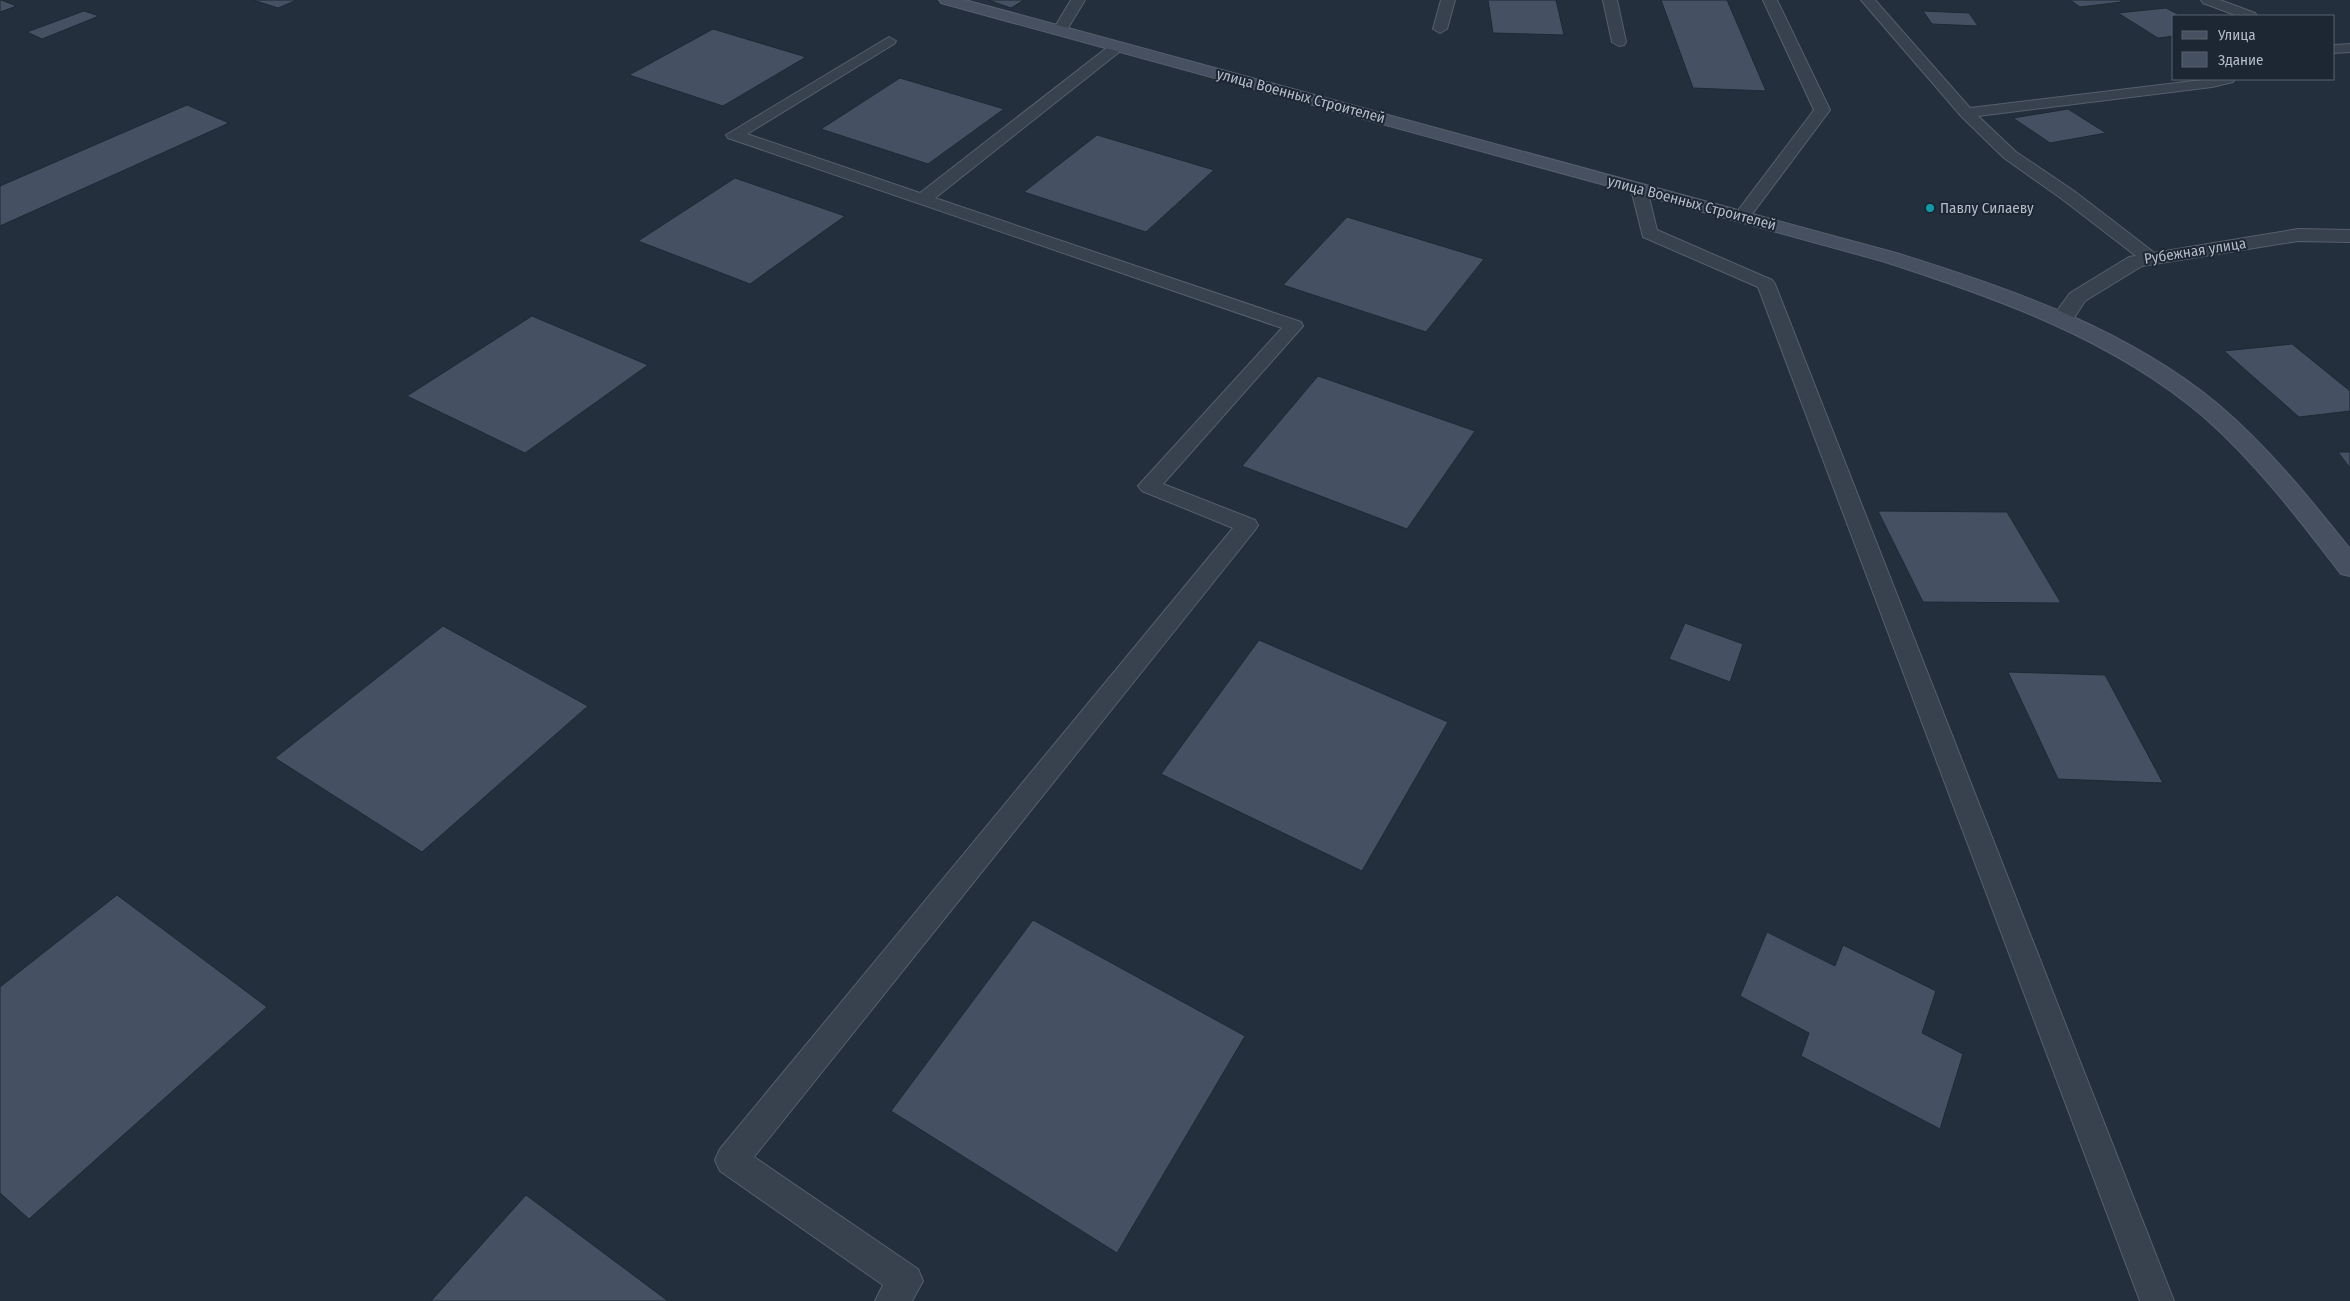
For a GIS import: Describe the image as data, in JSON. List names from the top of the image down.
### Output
{
  "streets": {
    "main road": ["улица Военных Строителей"],
    "street": ["Рубежная улица"]
  },
  "crossings": [
    ["улица Военных Строителей", "Рубежная улица"]
  ],
  "places": ["Павлу Силаеву"],
  "legend": ["Улица", "Здание"]
}
